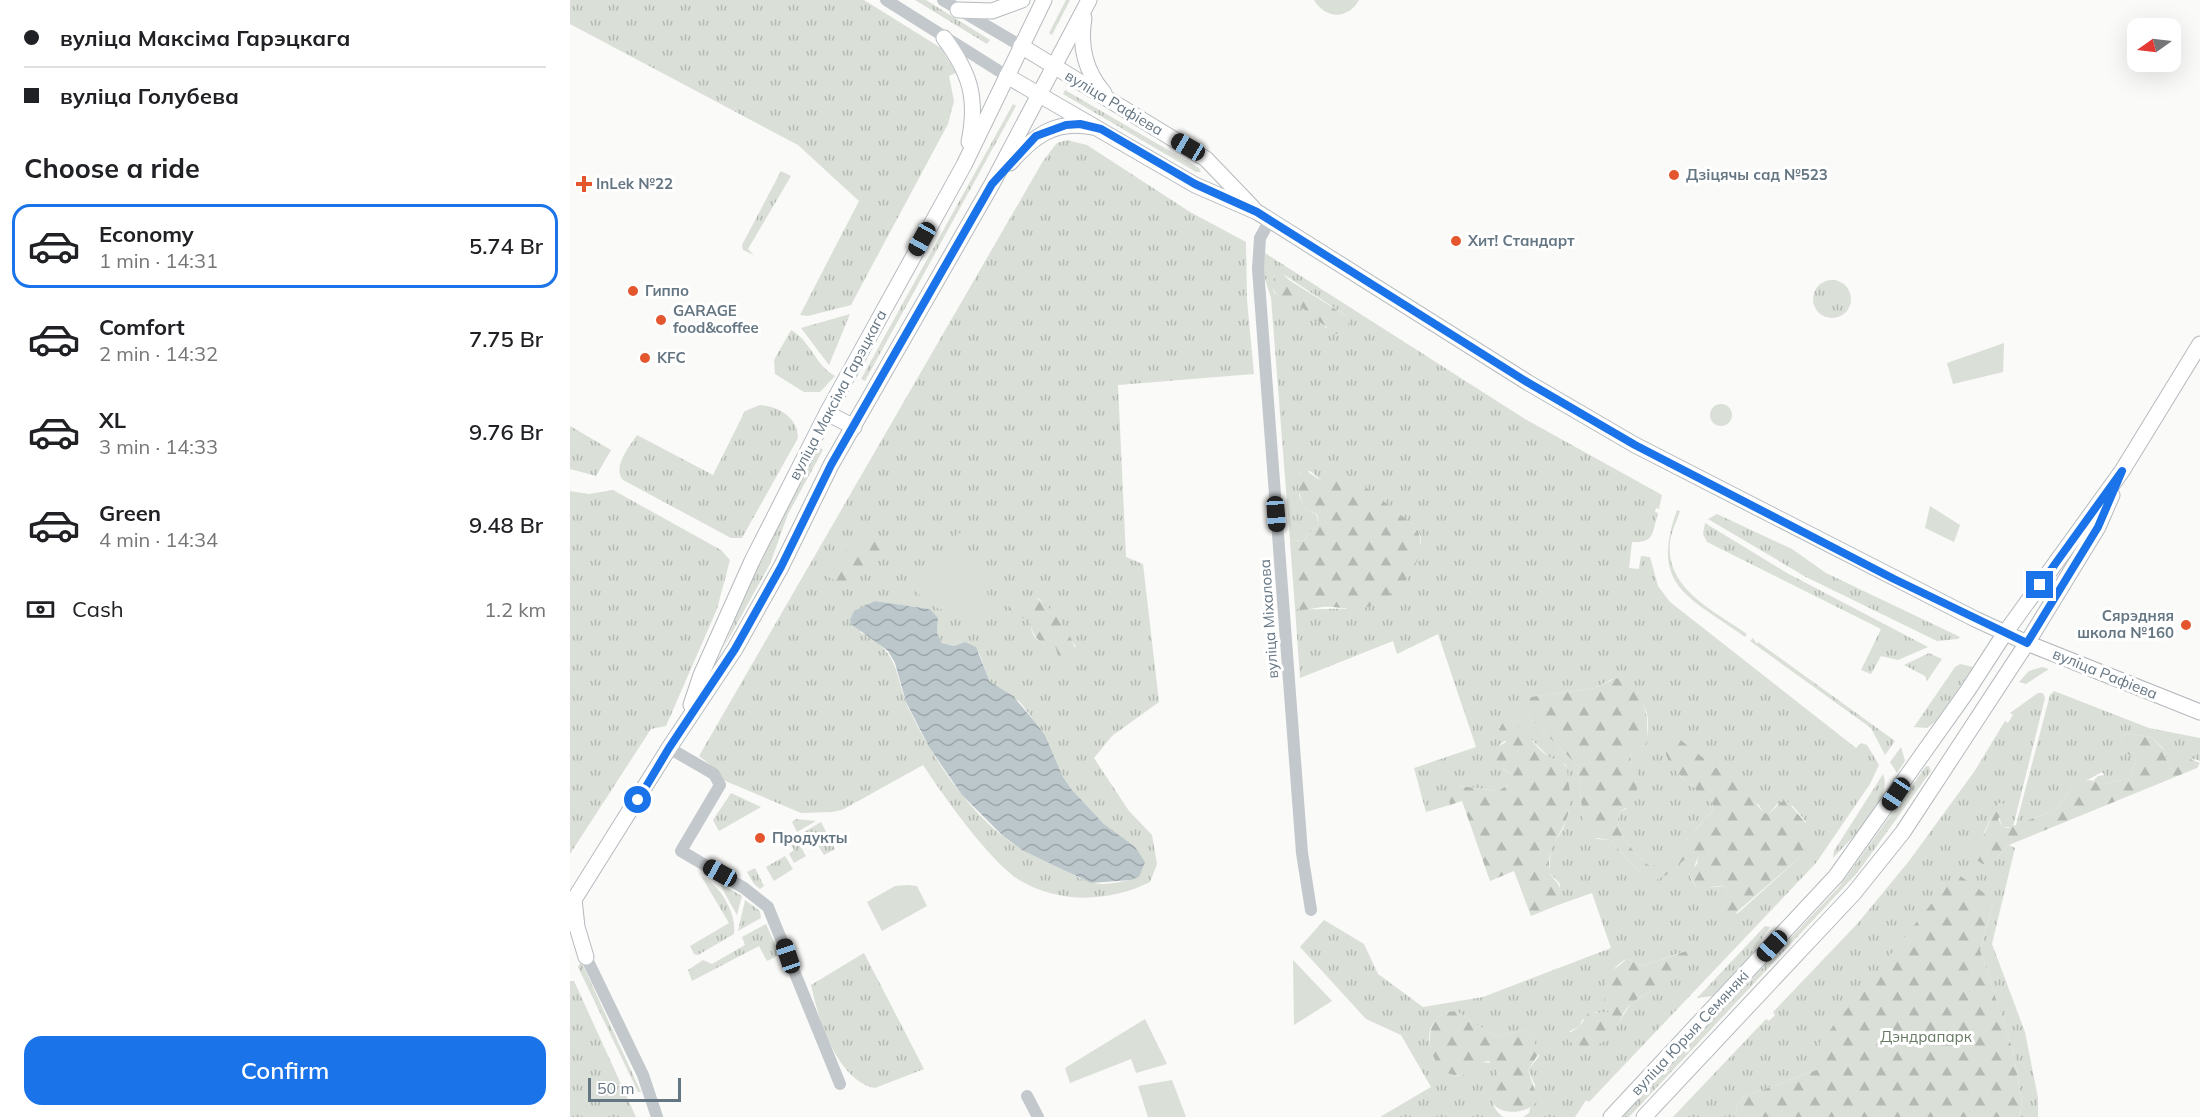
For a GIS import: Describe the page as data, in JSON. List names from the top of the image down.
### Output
{
  "streets": {
    "main road": ["вуліца Рафіева", "вуліца Максіма Гарэцкага", "вуліца Юрыя Семянякі"],
    "street": ["вуліца Міхалова"]
  },
  "crossings": [
    ["вуліца Рафіева", "вуліца Максіма Гарэцкага"],
    ["вуліца Рафіева", "вуліца Міхалова"],
    ["вуліца Рафіева", "вуліца Юрыя Семянякі"]
  ],
  "parks": ["Дэндрапарк"],
  "places": {
    "other": [
      "Дзіцячы сад №523",
      "Хит! Стандарт",
      "Гиппо",
      "GARAGE food&coffee",
      "KFC",
      "Сярэдняя школа №160",
      "Продукты"
    ],
    "health": ["InLek №22"]
  },
  "scale_bar": "50 m",
  "north": "left",
  "page": {
    "banner": ["вуліца Максіма Гарэцкага", "вуліца Голубева"],
    "heading": "Choose a ride",
    "list": [
      {
        "name": "Economy",
        "note": "1 min · 14:31",
        "value": "5.74 Br"
      },
      {
        "name": "Comfort",
        "note": "2 min · 14:32",
        "value": "7.75 Br"
      },
      {
        "name": "XL",
        "note": "3 min · 14:33",
        "value": "9.76 Br"
      },
      {
        "name": "Green",
        "note": "4 min · 14:34",
        "value": "9.48 Br"
      }
    ],
    "pay": ["Cash", "1.2 km"],
    "buttons": "Confirm",
    "scale": "50 m"
  }
}
